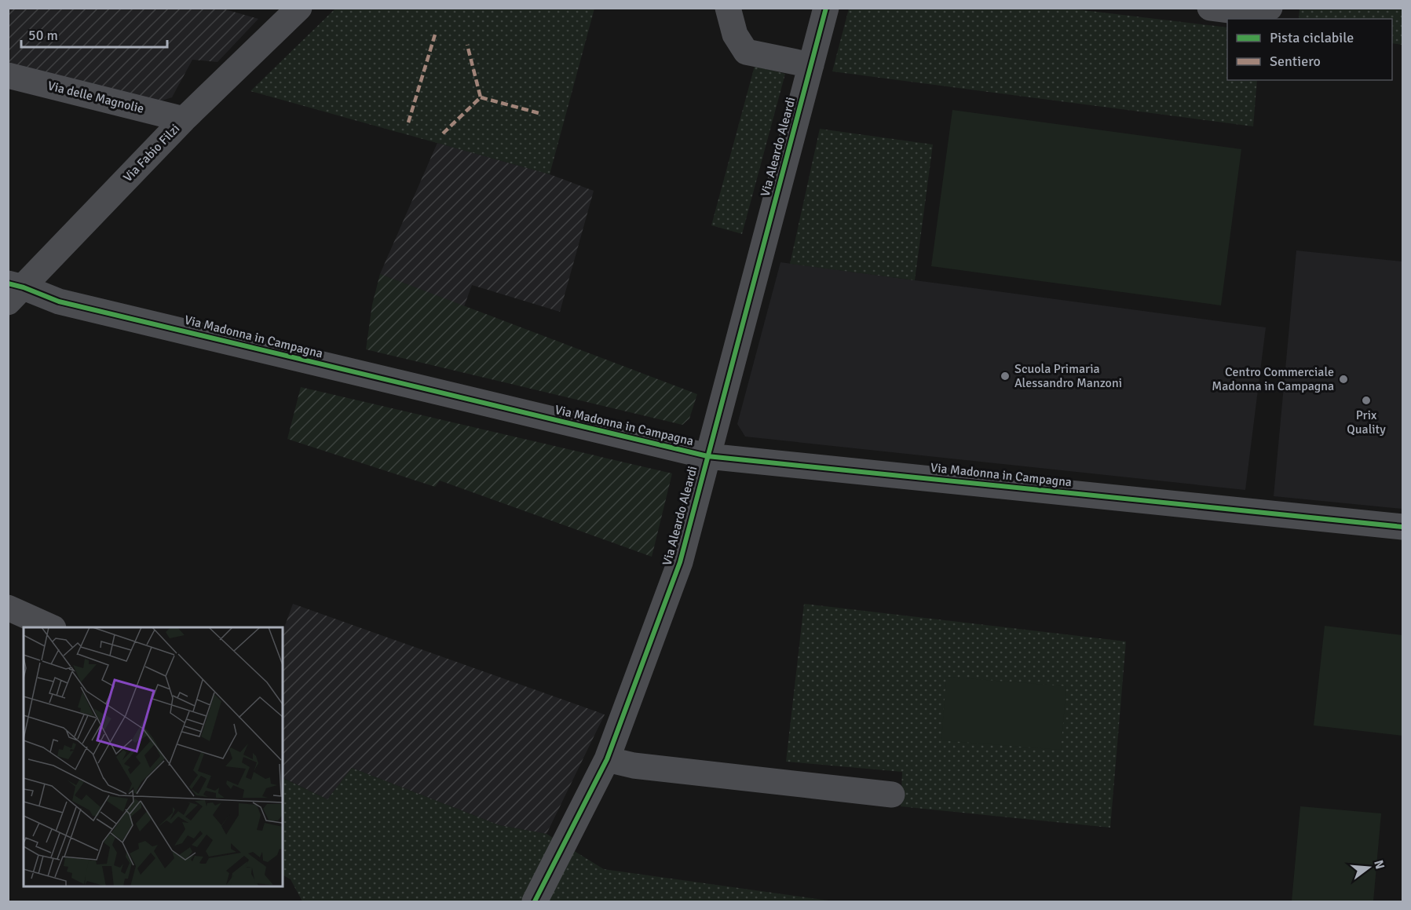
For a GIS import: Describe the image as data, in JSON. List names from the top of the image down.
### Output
{
  "streets": {
    "street": [
      "Via delle Magnolie",
      "Via Aleardo Aleardi",
      "Via Fabio Filzi",
      "Via Madonna in Campagna"
    ]
  },
  "crossings": [
    ["Via delle Magnolie", "Via Fabio Filzi"],
    ["Via Aleardo Aleardi", "Via Madonna in Campagna"],
    ["Via Fabio Filzi", "Via Madonna in Campagna"]
  ],
  "places": ["Scuola Primaria Alessandro Manzoni", "Centro Commerciale Madonna in Campagna", "Prix Quality"],
  "legend": ["Pista ciclabile", "Sentiero"],
  "scale_bar": "50 m",
  "north": "right"
}
